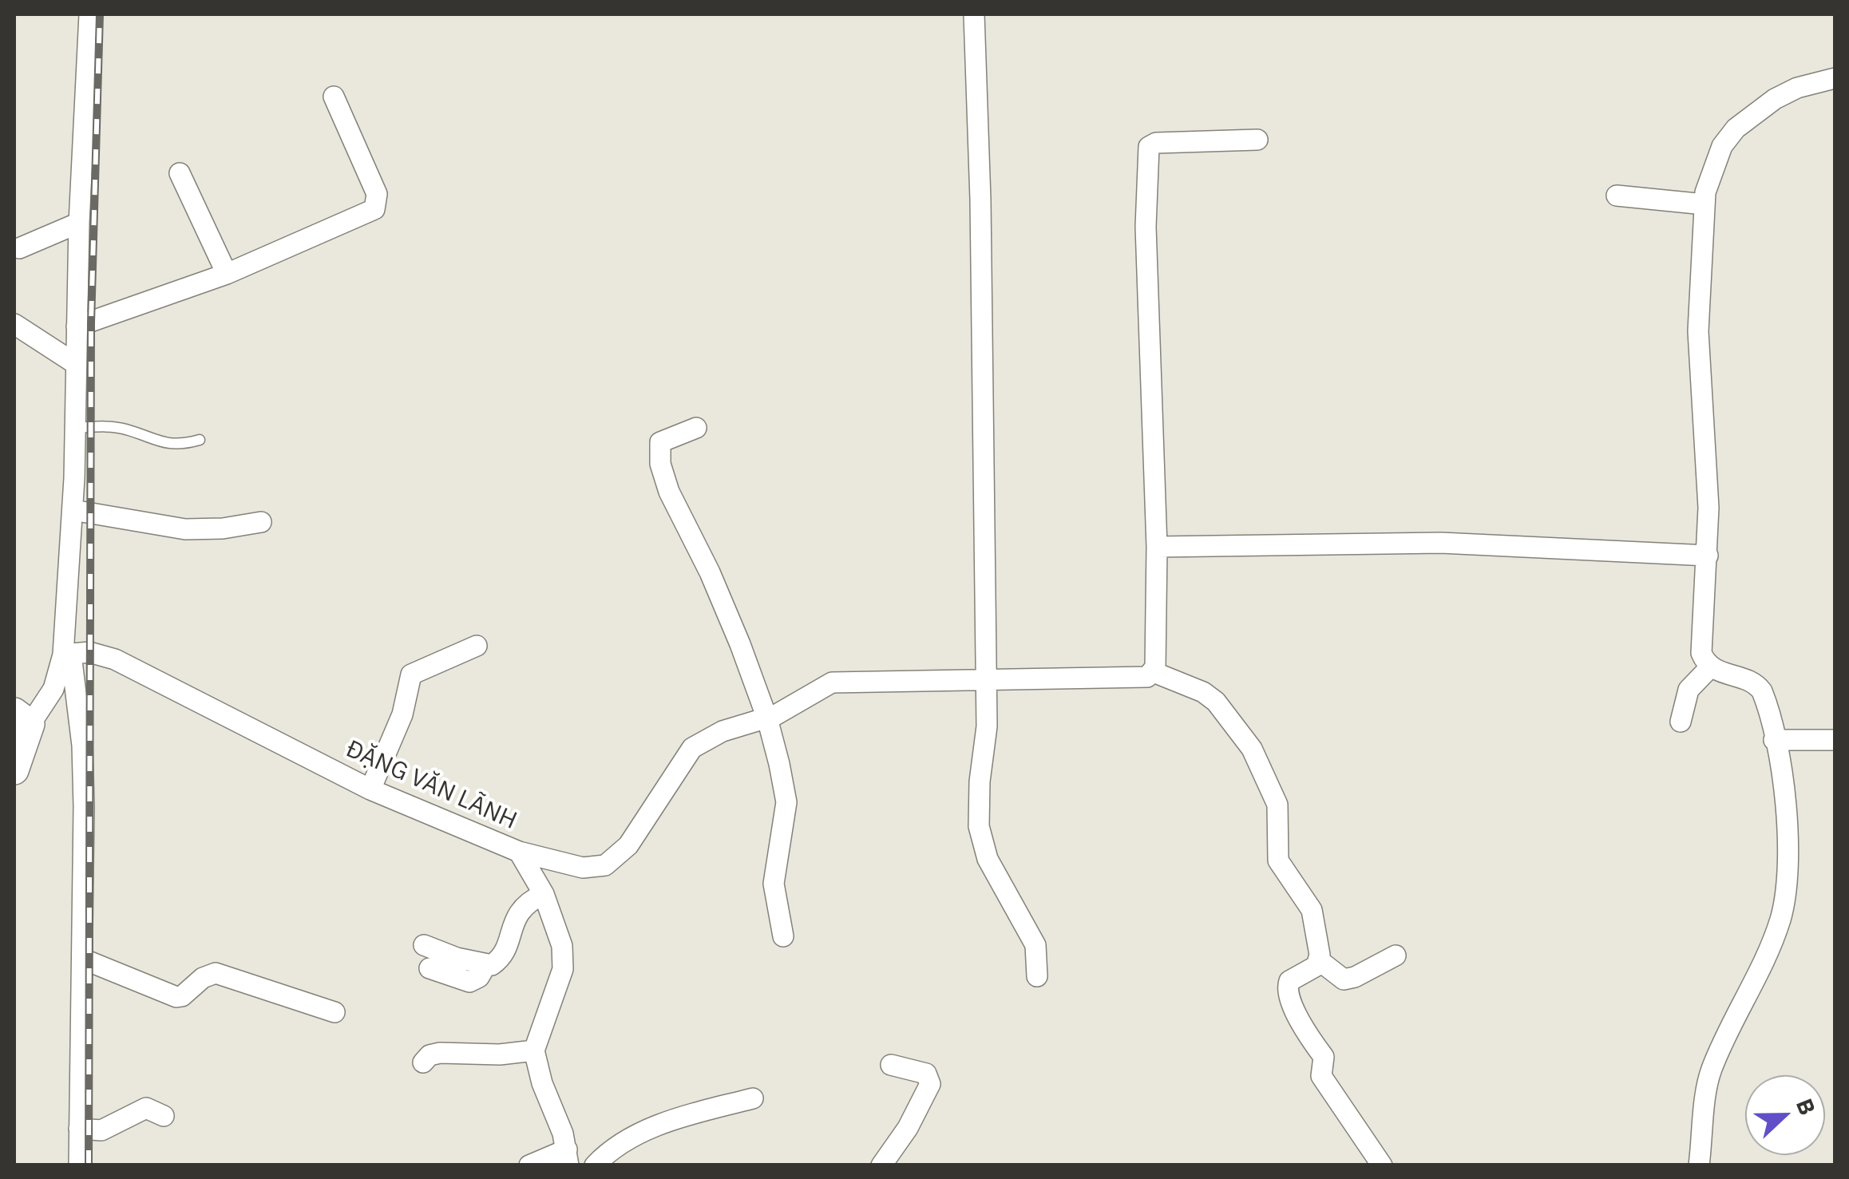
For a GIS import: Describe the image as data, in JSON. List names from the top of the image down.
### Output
{
  "streets": {
    "street": ["ĐẶNG VĂN LÃNH"]
  },
  "north": "right"
}
